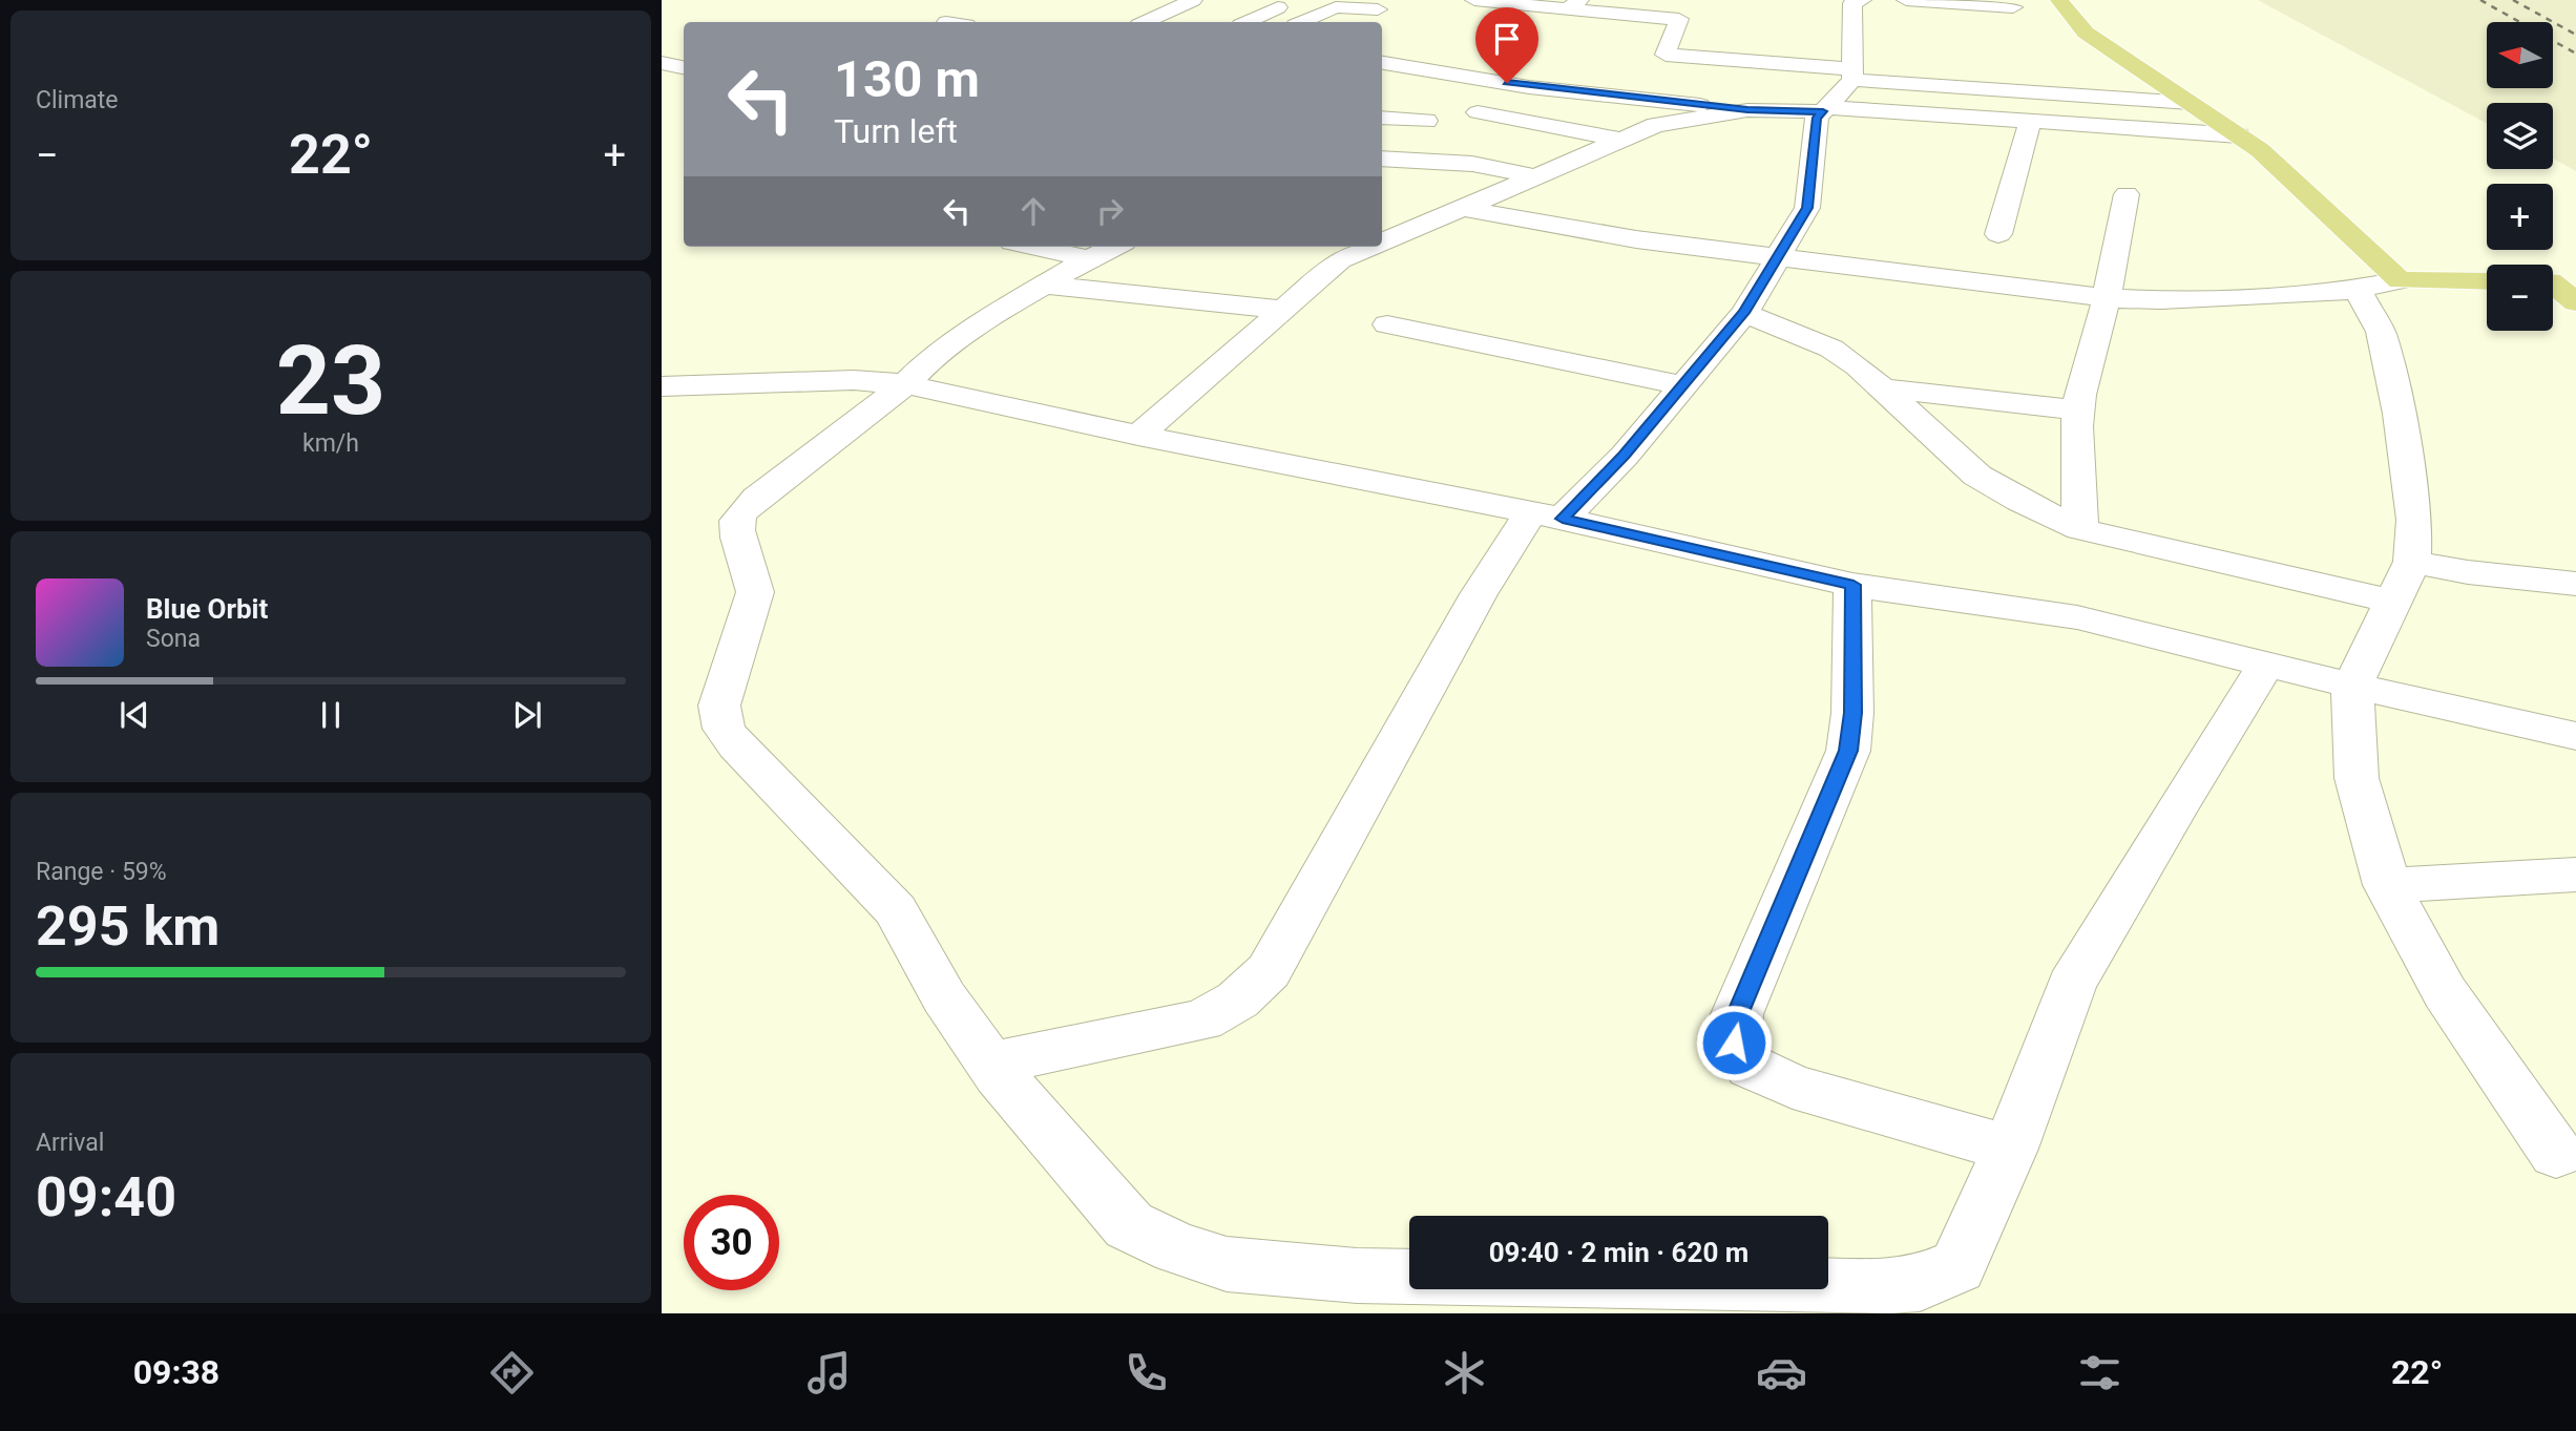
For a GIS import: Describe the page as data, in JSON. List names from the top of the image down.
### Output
{
  "north": "left",
  "page": {
    "tile": [
      "Climate",
      ["23", "km/h"],
      ["Range · 59%", "295 km"],
      ["Arrival", "09:40"]
    ],
    "map_buttons": ["+", "−"],
    "turn": ["130 m", "Turn left"],
    "heat": ["−", "22°", "+"],
    "song": ["Blue Orbit", "Sona"],
    "limit": "30",
    "trip": "09:40 · 2 min · 620 m",
    "tabs": ["09:38", "22°"]
  }
}
